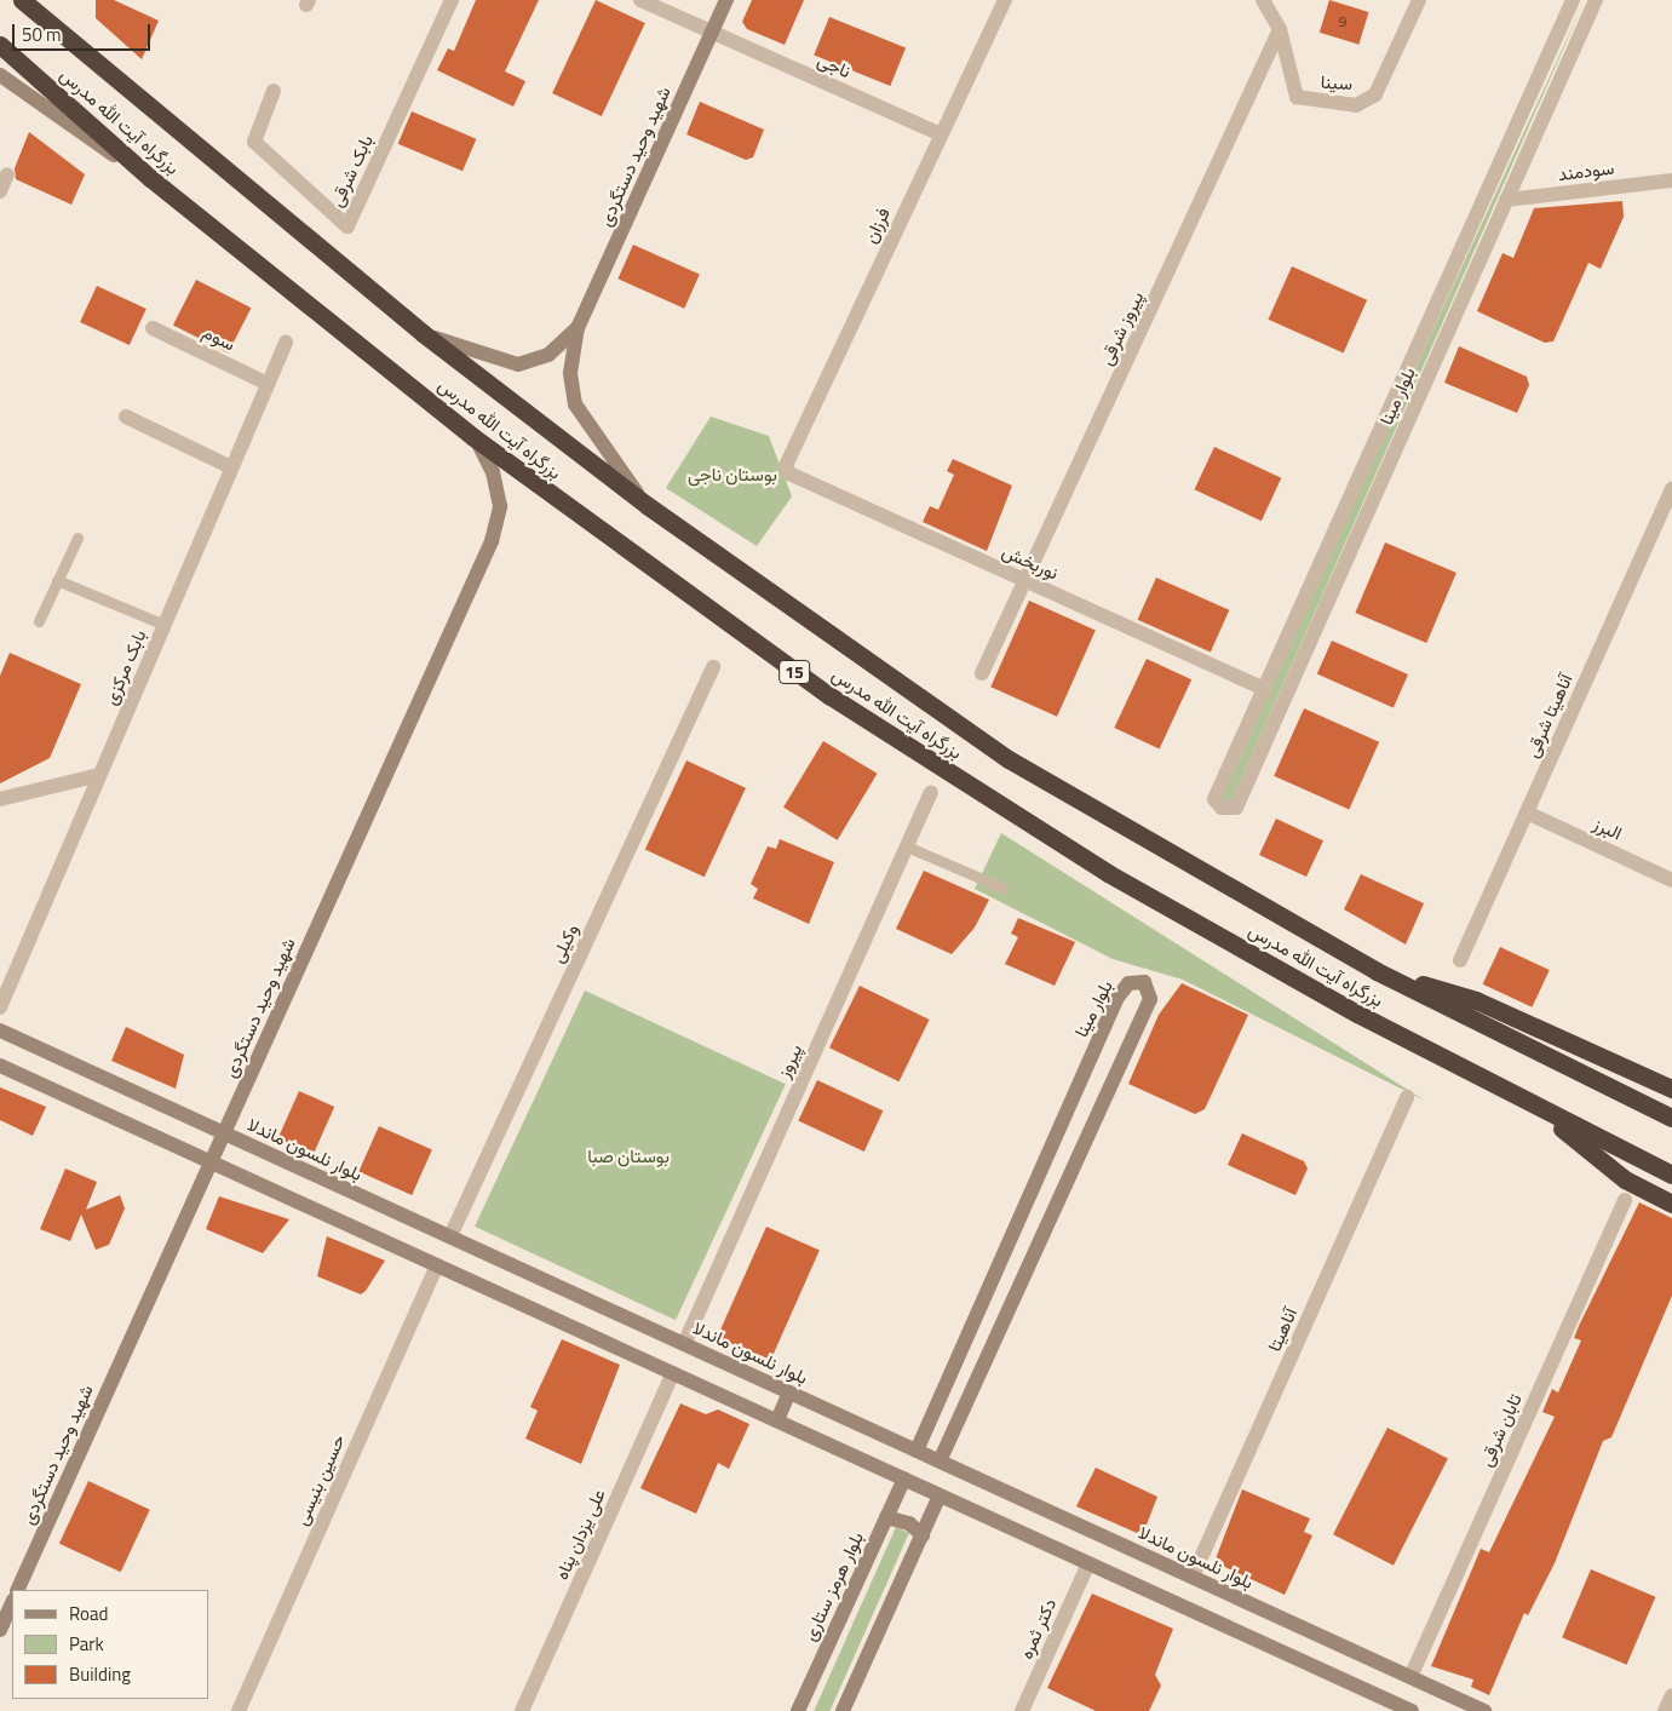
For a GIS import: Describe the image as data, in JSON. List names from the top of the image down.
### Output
{
  "streets": {
    "highway": ["بزرگراه آیت الله مدرس", "15"],
    "main road": [
      "شهید وحید دستگردی",
      "بلوار مینا",
      "بلوار نلسون ماندلا",
      "بلوار هرمز ستاری"
    ],
    "street": [
      "ناجی",
      "سینا",
      "بابک شرقی",
      "سودمند",
      "فرزان",
      "پیروز شرقی",
      "سوم",
      "نوربخش",
      "بابک مرکزی",
      "آناهیتا شرقی",
      "البرز",
      "وكيلی",
      "پیروز",
      "آناهیتا",
      "تابان شرقی",
      "حسین بنیسی",
      "علی یزدان پناه",
      "دکتر ثمره"
    ]
  },
  "crossings": [
    ["ناجی", "شهید وحید دستگردی"],
    ["ناجی", "فرزان"],
    ["سینا", "پیروز شرقی"],
    ["بزرگراه آیت الله مدرس", "شهید وحید دستگردی"],
    ["شهید وحید دستگردی", "بلوار نلسون ماندلا"],
    ["سودمند", "بلوار مینا"],
    ["فرزان", "نوربخش"],
    ["پیروز شرقی", "نوربخش"],
    ["سوم", "بابک مرکزی"],
    ["بلوار مینا", "نوربخش"],
    ["بلوار مینا", "بلوار نلسون ماندلا"],
    ["آناهیتا شرقی", "البرز"],
    ["وكيلی", "بلوار نلسون ماندلا"],
    ["پیروز", "بلوار نلسون ماندلا"],
    ["بلوار نلسون ماندلا", "آناهیتا"],
    ["بلوار نلسون ماندلا", "تابان شرقی"]
  ],
  "parks": ["بوستان ناجی", "بوستان صبا"],
  "house_numbers": ["9"],
  "legend": ["Road", "Park", "Building"],
  "scale_bar": "50 m"
}
